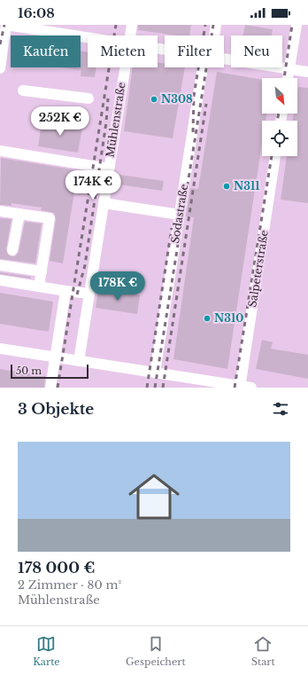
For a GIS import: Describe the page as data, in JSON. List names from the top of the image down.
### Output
{
  "streets": {
    "street": ["Mühlenstraße", "Sodastraße", "Salpeterstraße"]
  },
  "places": ["N308", "N311", "N310"],
  "scale_bar": "50 m",
  "north": "bottom right",
  "page": {
    "status": "16:08",
    "chip": [
      "Kaufen",
      "Mieten",
      "Filter",
      "Neu"
    ],
    "price": ["252K €", "174K €", "178K €"],
    "scale": "50 m",
    "heading": "3 Objekte",
    "list": [
      {
        "name": "178 000 €",
        "note": "2 Zimmer · 80 m² · Mühlenstraße"
      }
    ],
    "tabs": ["Karte", "Gespeichert", "Start"]
  }
}
